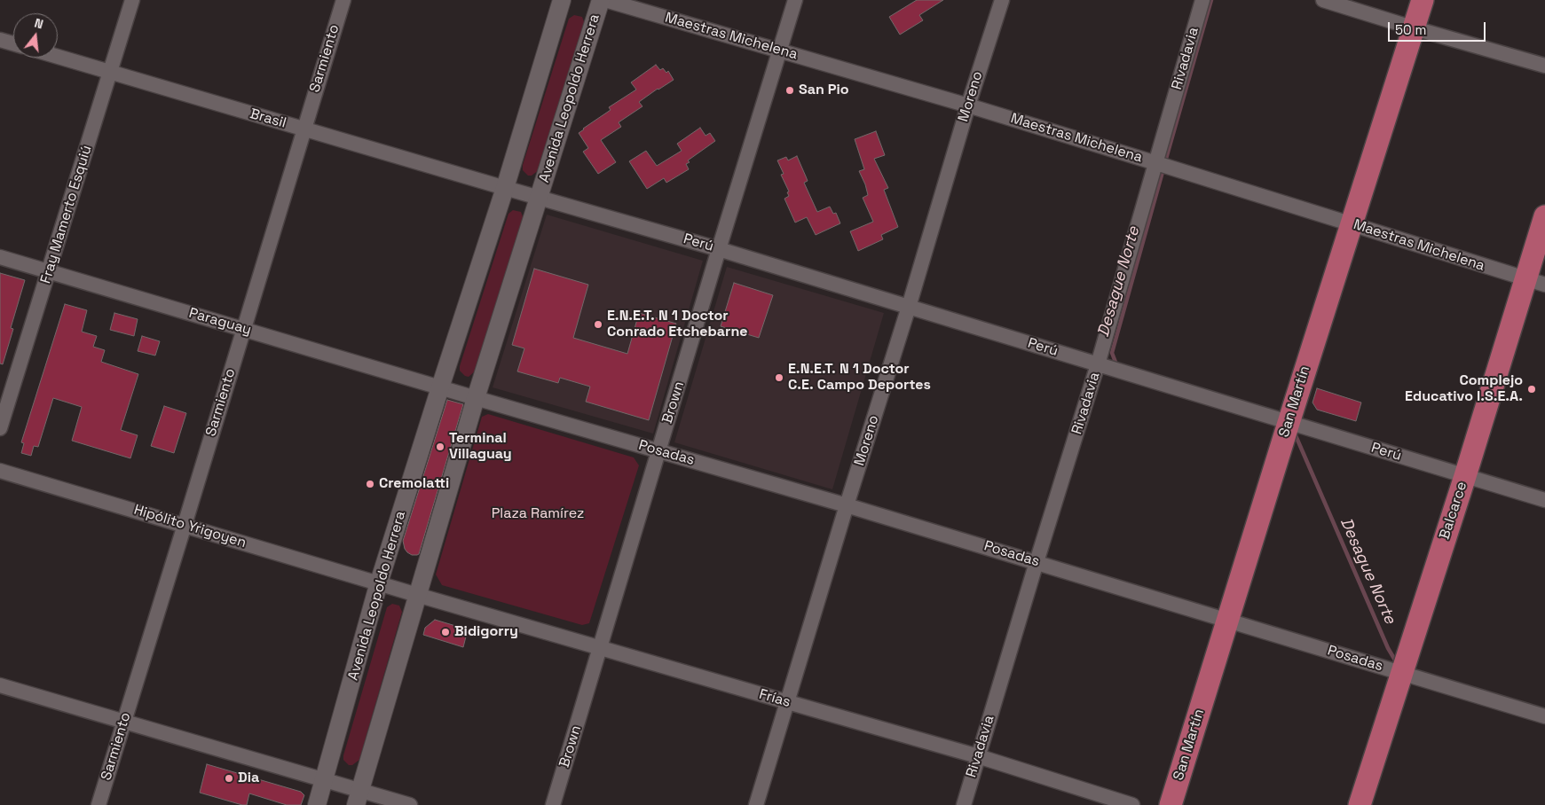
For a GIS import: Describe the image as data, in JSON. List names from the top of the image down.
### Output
{
  "streets": {
    "main road": ["San Martín", "Balcarce"],
    "street": [
      "Maestras Michelena",
      "Sarmiento",
      "Rivadavia",
      "Moreno",
      "Avenida Leopoldo Herrera",
      "Brasil",
      "Fray Mamerto Esquiú",
      "Perú",
      "Paraguay",
      "Brown",
      "Posadas",
      "Hipólito Yrigoyen",
      "Frías"
    ]
  },
  "crossings": [
    ["Maestras Michelena", "Rivadavia"],
    ["Maestras Michelena", "Moreno"],
    ["Maestras Michelena", "San Martín"],
    ["Maestras Michelena", "Brown"],
    ["Maestras Michelena", "Balcarce"],
    ["Sarmiento", "Brasil"],
    ["Sarmiento", "Paraguay"],
    ["Sarmiento", "Hipólito Yrigoyen"],
    ["Rivadavia", "Perú"],
    ["Rivadavia", "Posadas"],
    ["Rivadavia", "Frías"],
    ["Moreno", "Perú"],
    ["Moreno", "Posadas"],
    ["Moreno", "Frías"],
    ["Avenida Leopoldo Herrera", "Brasil"],
    ["Avenida Leopoldo Herrera", "Perú"],
    ["Avenida Leopoldo Herrera", "Paraguay"],
    ["Avenida Leopoldo Herrera", "Posadas"],
    ["Avenida Leopoldo Herrera", "Hipólito Yrigoyen"],
    ["Avenida Leopoldo Herrera", "Frías"],
    ["Brasil", "Fray Mamerto Esquiú"],
    ["Fray Mamerto Esquiú", "Paraguay"],
    ["Perú", "San Martín"],
    ["Perú", "Brown"],
    ["Perú", "Balcarce"],
    ["San Martín", "Posadas"],
    ["Brown", "Posadas"],
    ["Brown", "Frías"],
    ["Posadas", "Balcarce"],
    ["Hipólito Yrigoyen", "Frías"]
  ],
  "water": ["Desague Norte"],
  "parks": ["Plaza Ramírez"],
  "places": [
    "San Pio",
    "E.N.E.T. N 1 Doctor Conrado Etchebarne",
    "E.N.E.T. N 1 Doctor C.E. Campo Deportes",
    "Complejo Educativo I.S.E.A.",
    "Terminal Villaguay",
    "Cremolatti",
    "Bidigorry",
    "Dia"
  ],
  "scale_bar": "50 m",
  "north": "top"
}
